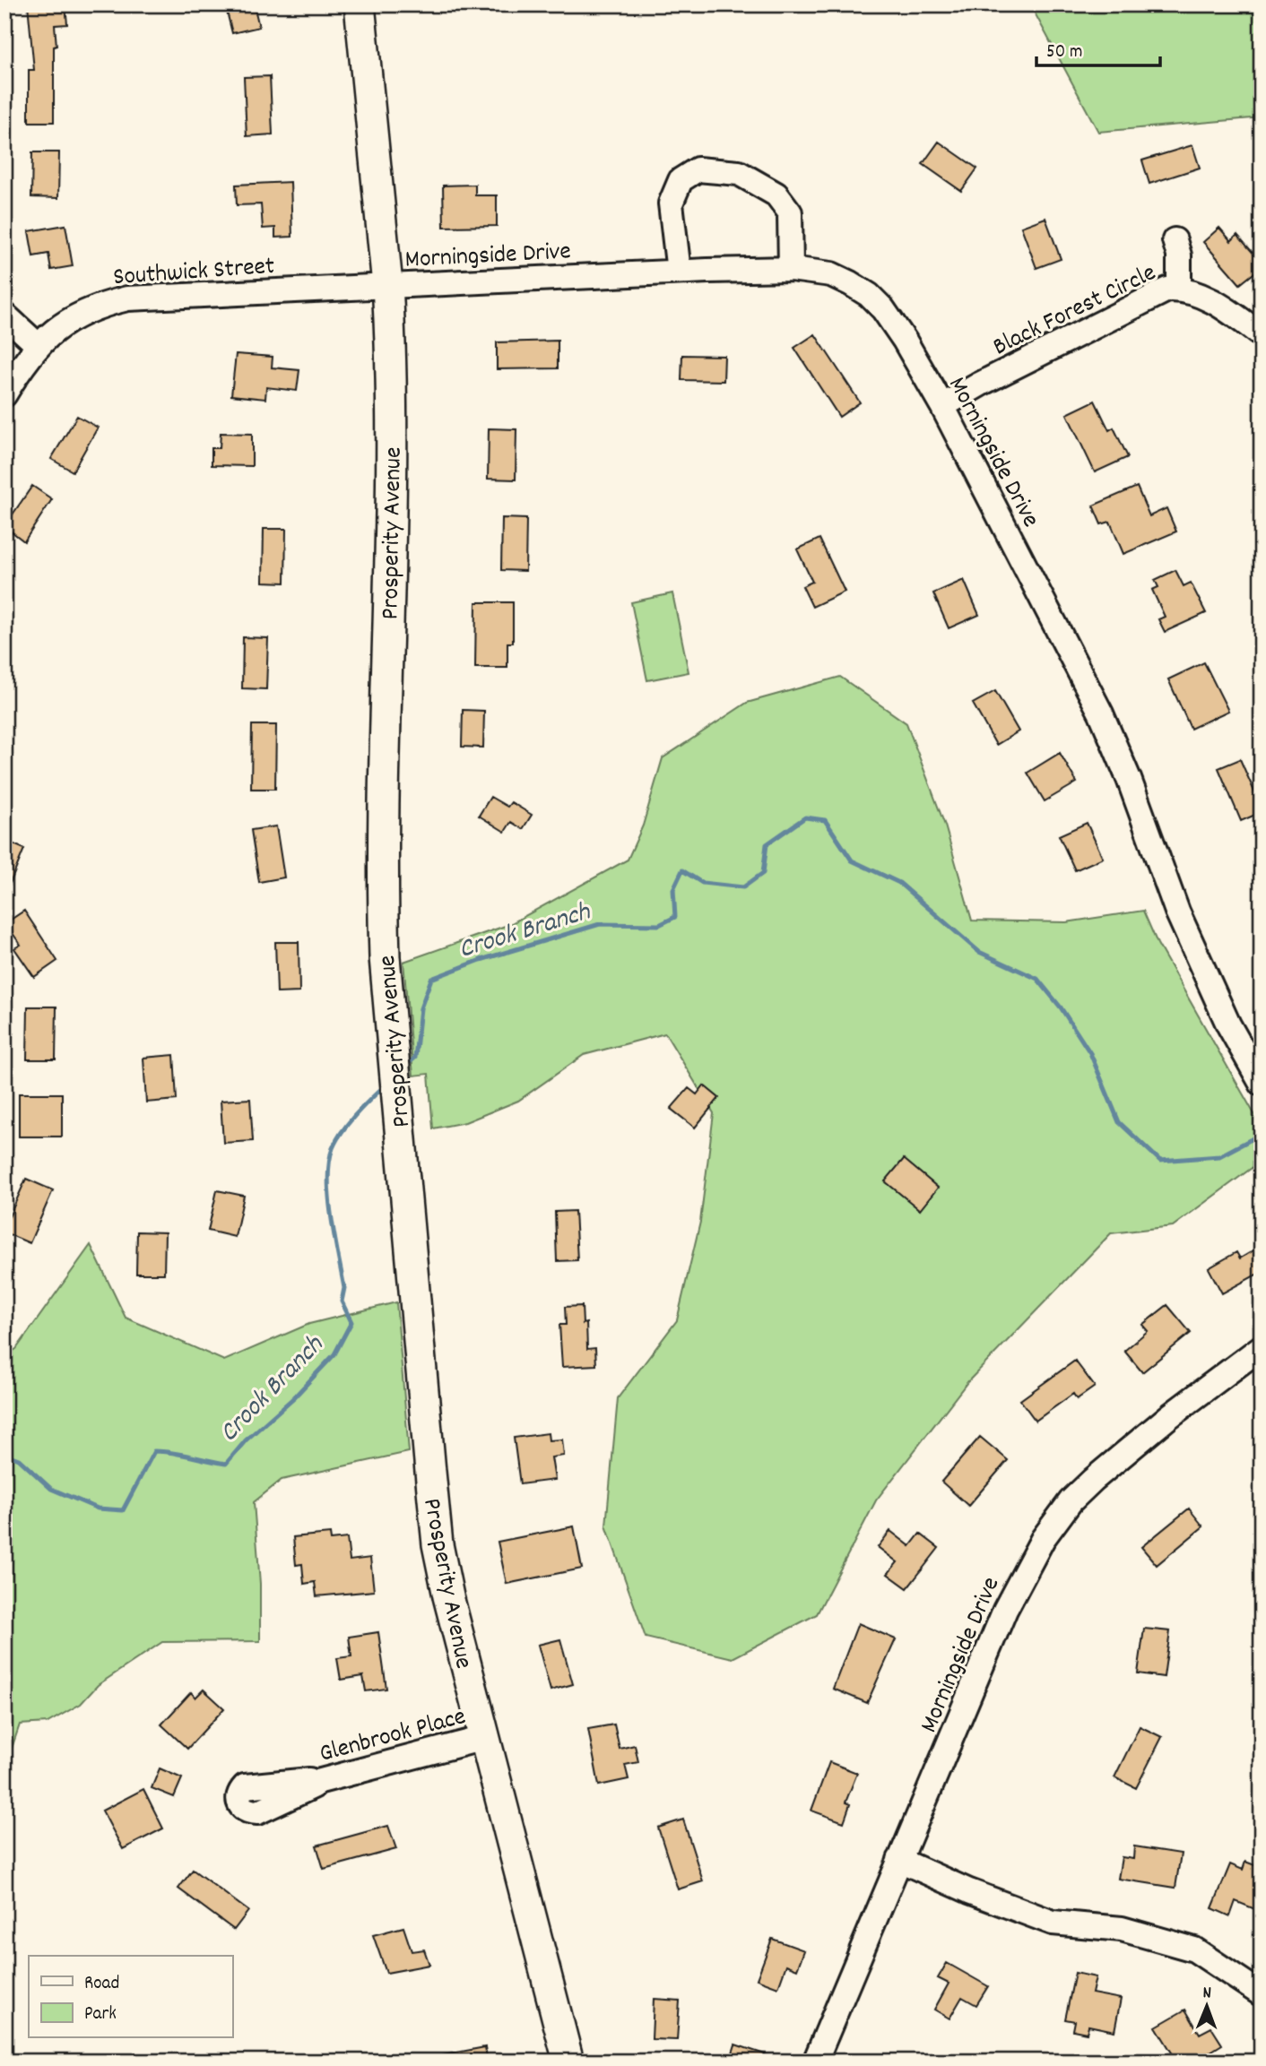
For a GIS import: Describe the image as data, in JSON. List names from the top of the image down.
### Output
{
  "streets": {
    "main road": ["Prosperity Avenue"],
    "street": [
      "Morningside Drive",
      "Southwick Street",
      "Black Forest Circle",
      "Glenbrook Place"
    ]
  },
  "crossings": [
    ["Morningside Drive", "Southwick Street"],
    ["Morningside Drive", "Black Forest Circle"],
    ["Morningside Drive", "Prosperity Avenue"],
    ["Southwick Street", "Prosperity Avenue"],
    ["Prosperity Avenue", "Glenbrook Place"]
  ],
  "water": ["Crook Branch"],
  "legend": ["Road", "Park"],
  "scale_bar": "50 m",
  "north": "top"
}
